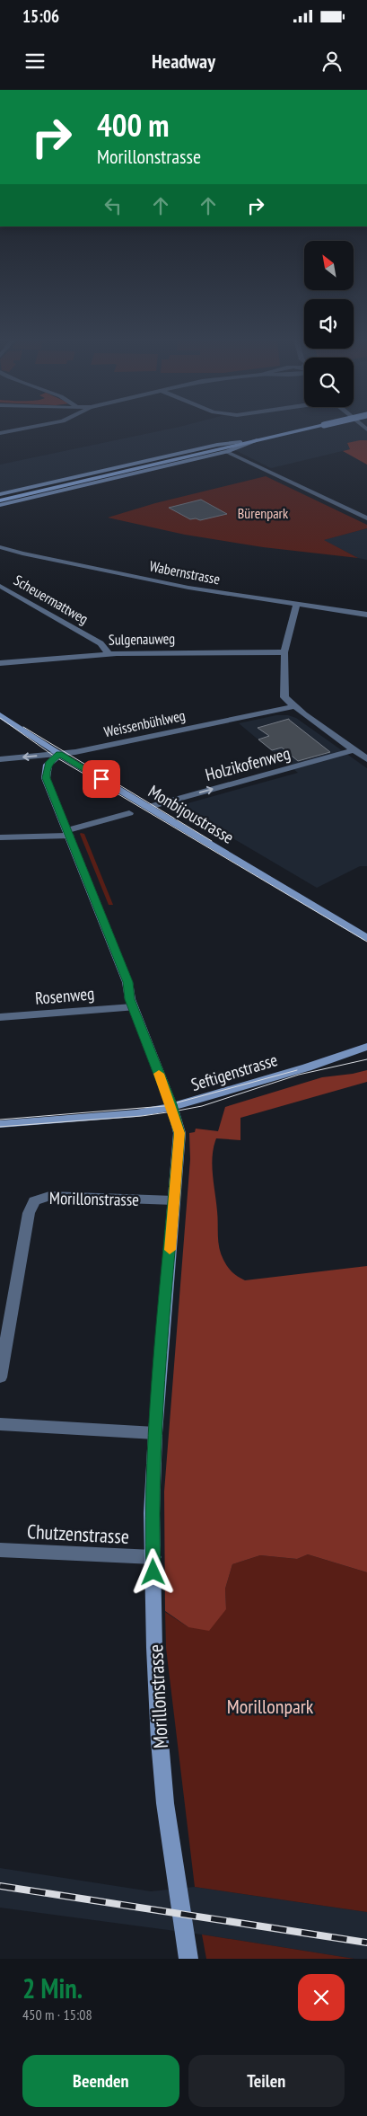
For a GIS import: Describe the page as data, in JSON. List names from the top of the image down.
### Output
{
  "streets": {
    "main road": ["Monbijoustrasse", "Seftigenstrasse", "Morillonstrasse"],
    "street": [
      "Wabernstrasse",
      "Scheuermattweg",
      "Sulgenauweg",
      "Weissenbühlweg",
      "Holzikofenweg",
      "Rosenweg",
      "Chutzenstrasse"
    ]
  },
  "crossings": [
    ["Scheuermattweg", "Sulgenauweg"],
    ["Weissenbühlweg", "Monbijoustrasse"],
    ["Weissenbühlweg", "Morillonstrasse"],
    ["Holzikofenweg", "Monbijoustrasse"],
    ["Monbijoustrasse", "Morillonstrasse"],
    ["Rosenweg", "Morillonstrasse"],
    ["Seftigenstrasse", "Morillonstrasse"],
    ["Morillonstrasse", "Chutzenstrasse"]
  ],
  "one_way": ["Holzikofenweg"],
  "parks": ["Bürenpark", "Morillonpark"],
  "north": "top left",
  "page": {
    "status": "15:06",
    "header": "Headway",
    "turn": ["400 m", "Morillonstrasse"],
    "heading": ["2 Min.", "450 m · 15:08"],
    "buttons": ["Beenden", "Teilen"]
  }
}
